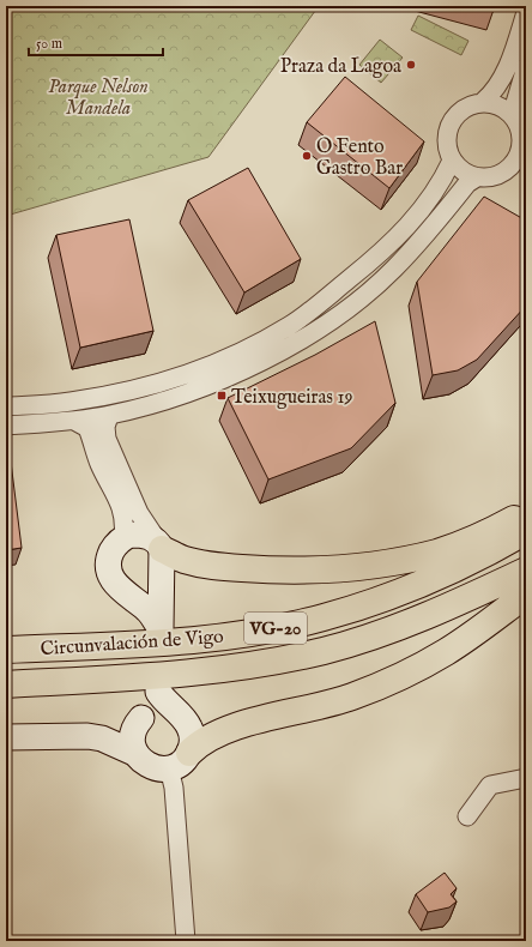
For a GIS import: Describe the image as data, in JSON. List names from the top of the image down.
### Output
{
  "streets": {
    "highway": ["VG-20", "Circunvalación de Vigo"]
  },
  "parks": ["Parque Nelson Mandela"],
  "places": {
    "other": ["Praza da Lagoa", "O Fento Gastro Bar"],
    "transit": ["Teixugueiras 19"]
  },
  "scale_bar": "50 m"
}
